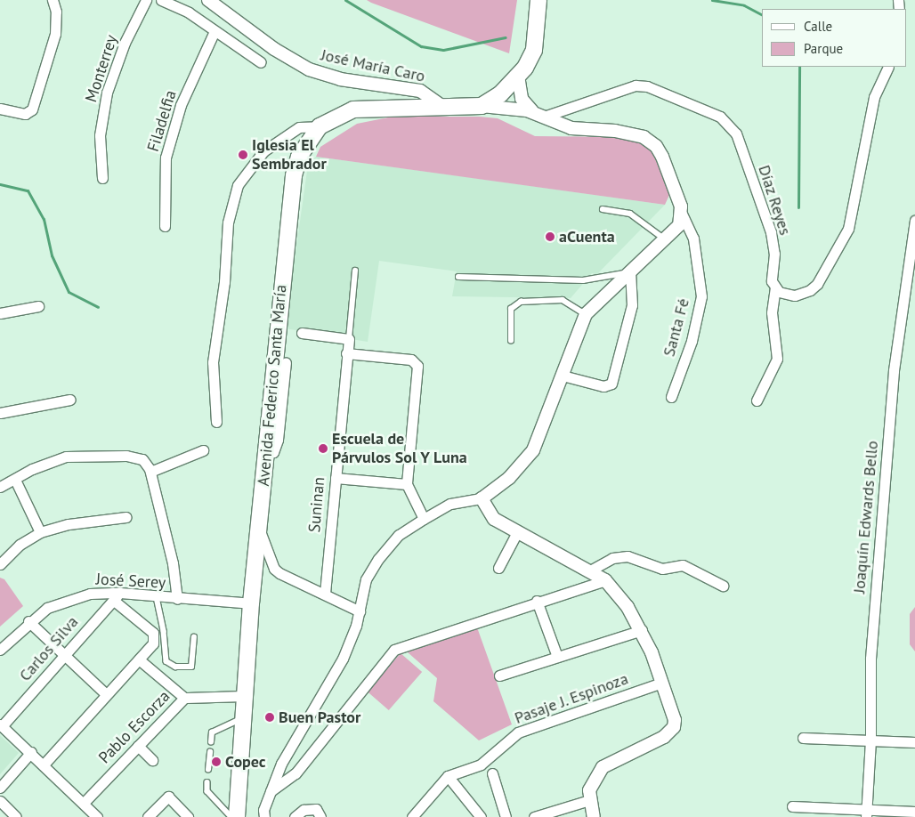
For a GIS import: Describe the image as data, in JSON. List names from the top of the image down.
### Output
{
  "streets": {
    "main road": ["Avenida Federico Santa María"],
    "street": [
      "José María Caro",
      "Monterrey",
      "Filadelfia",
      "Díaz Reyes",
      "Santa Fé",
      "Suninan",
      "Joaquín Edwards Bello",
      "José Serey",
      "Carlos Silva",
      "Pasaje J. Espinoza",
      "Pablo Escorza"
    ]
  },
  "crossings": [
    ["José María Caro", "Avenida Federico Santa María"],
    ["Avenida Federico Santa María", "José Serey"],
    ["Avenida Federico Santa María", "Pablo Escorza"],
    ["José Serey", "Carlos Silva"]
  ],
  "places": [
    "Iglesia El Sembrador",
    "aCuenta",
    "Escuela de Párvulos Sol Y Luna",
    "Buen Pastor",
    "Copec"
  ],
  "legend": ["Calle", "Parque"]
}
